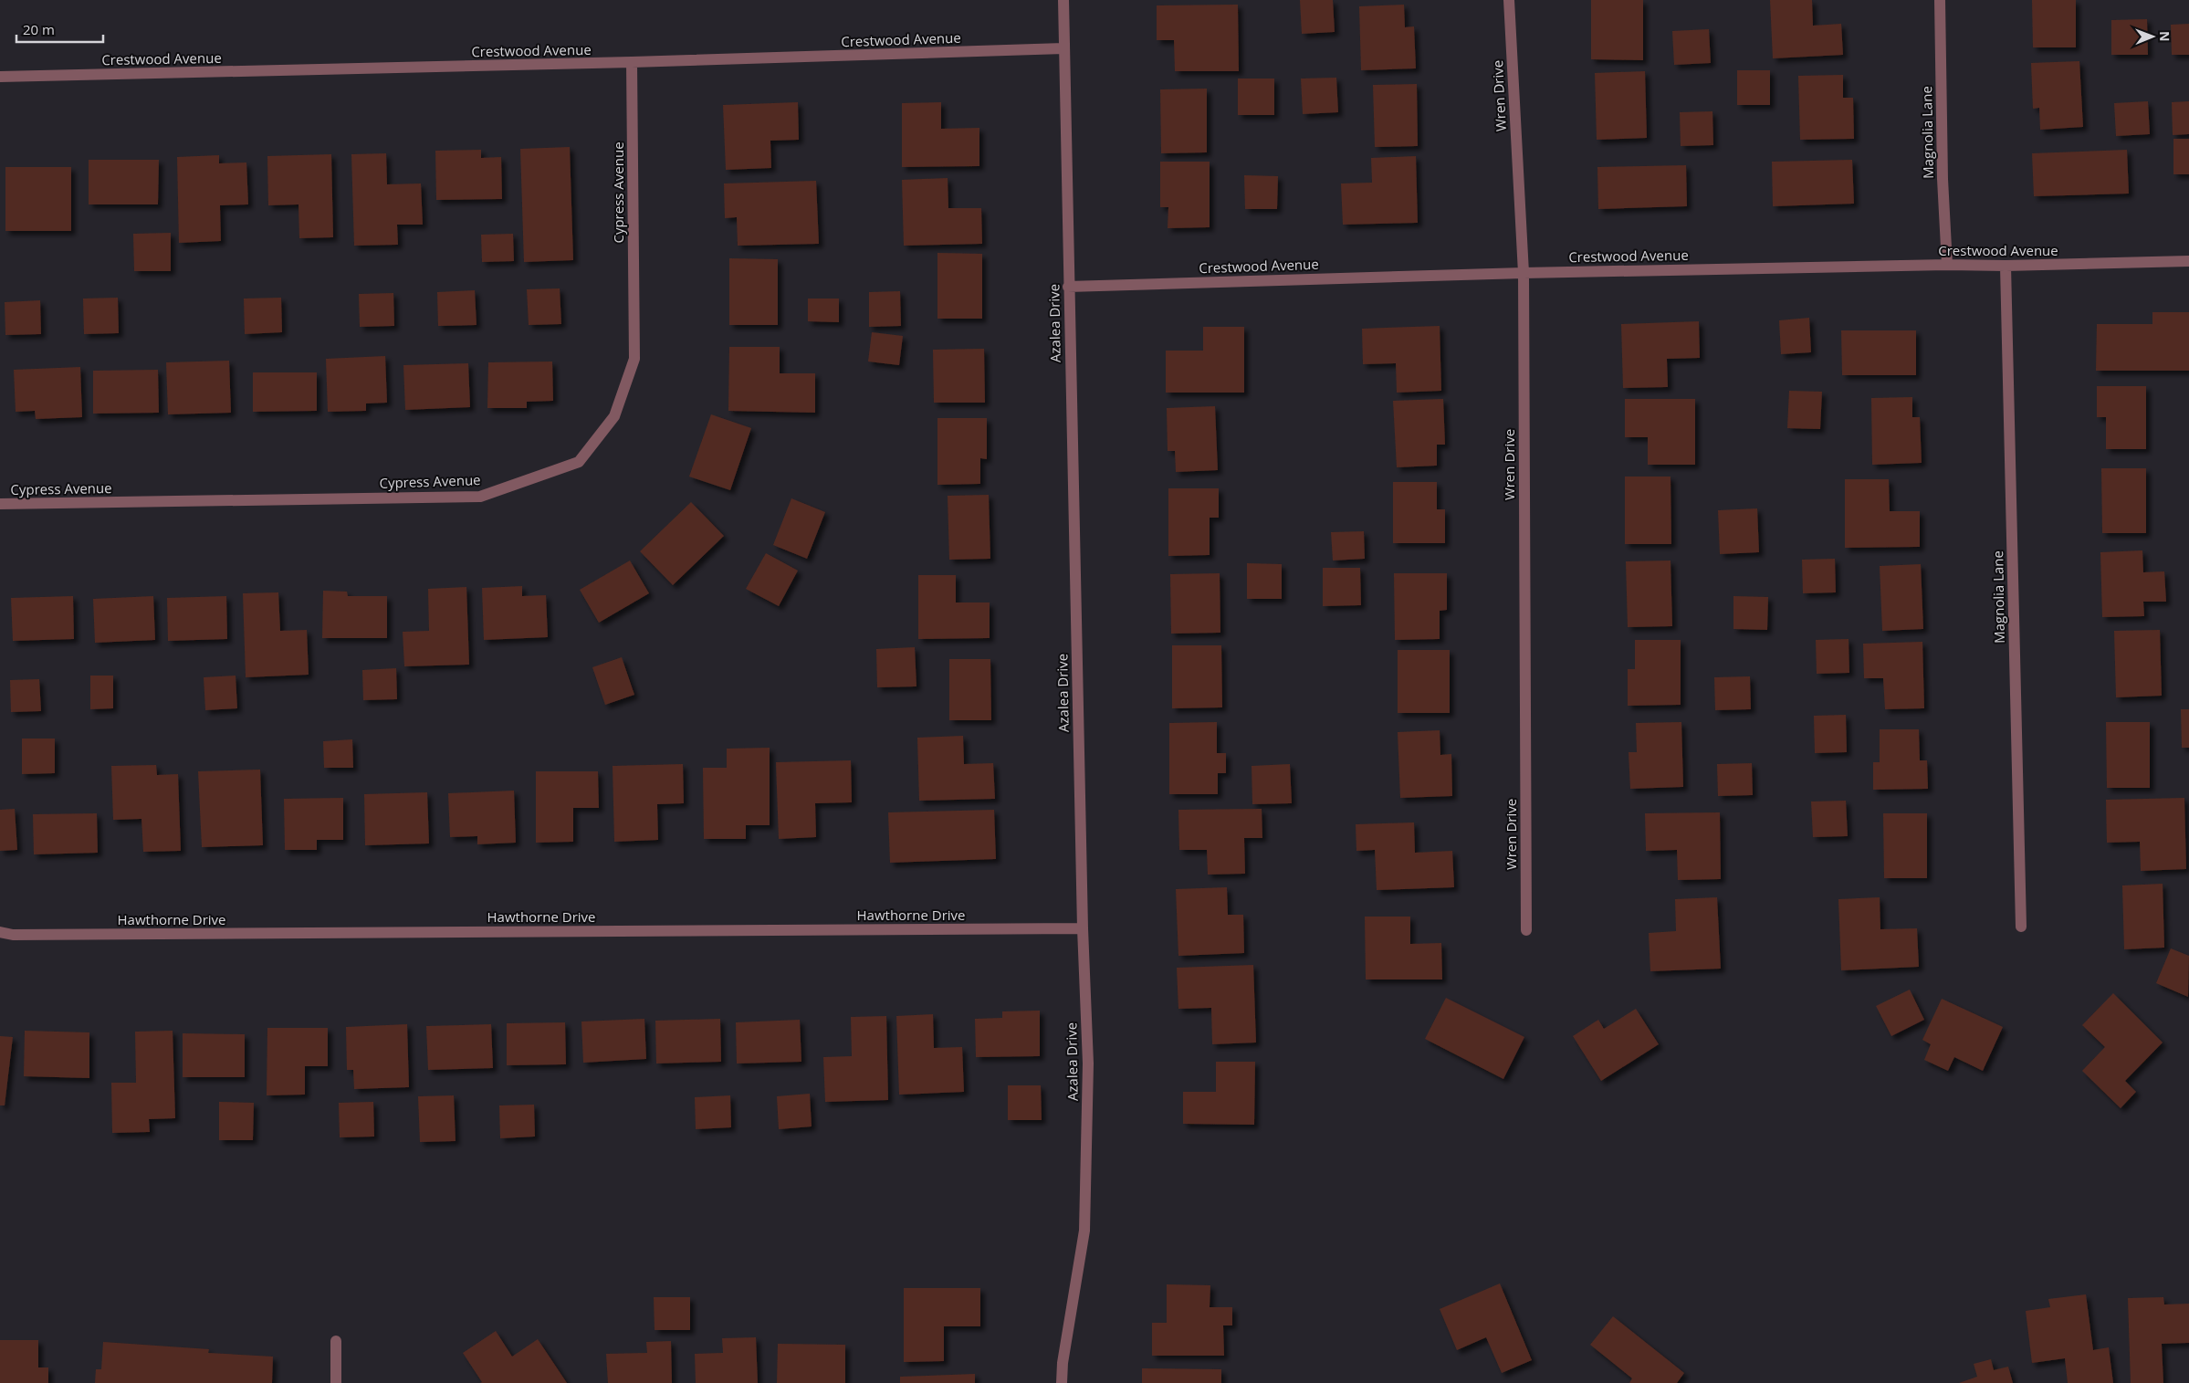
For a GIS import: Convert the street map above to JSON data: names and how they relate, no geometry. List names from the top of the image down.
{
  "streets": {
    "street": [
      "Crestwood Avenue",
      "Wren Drive",
      "Magnolia Lane",
      "Cypress Avenue",
      "Azalea Drive",
      "Hawthorne Drive"
    ]
  },
  "crossings": [
    ["Crestwood Avenue", "Wren Drive"],
    ["Crestwood Avenue", "Magnolia Lane"],
    ["Crestwood Avenue", "Cypress Avenue"],
    ["Crestwood Avenue", "Azalea Drive"],
    ["Azalea Drive", "Hawthorne Drive"]
  ],
  "scale_bar": "20 m",
  "north": "right"
}
